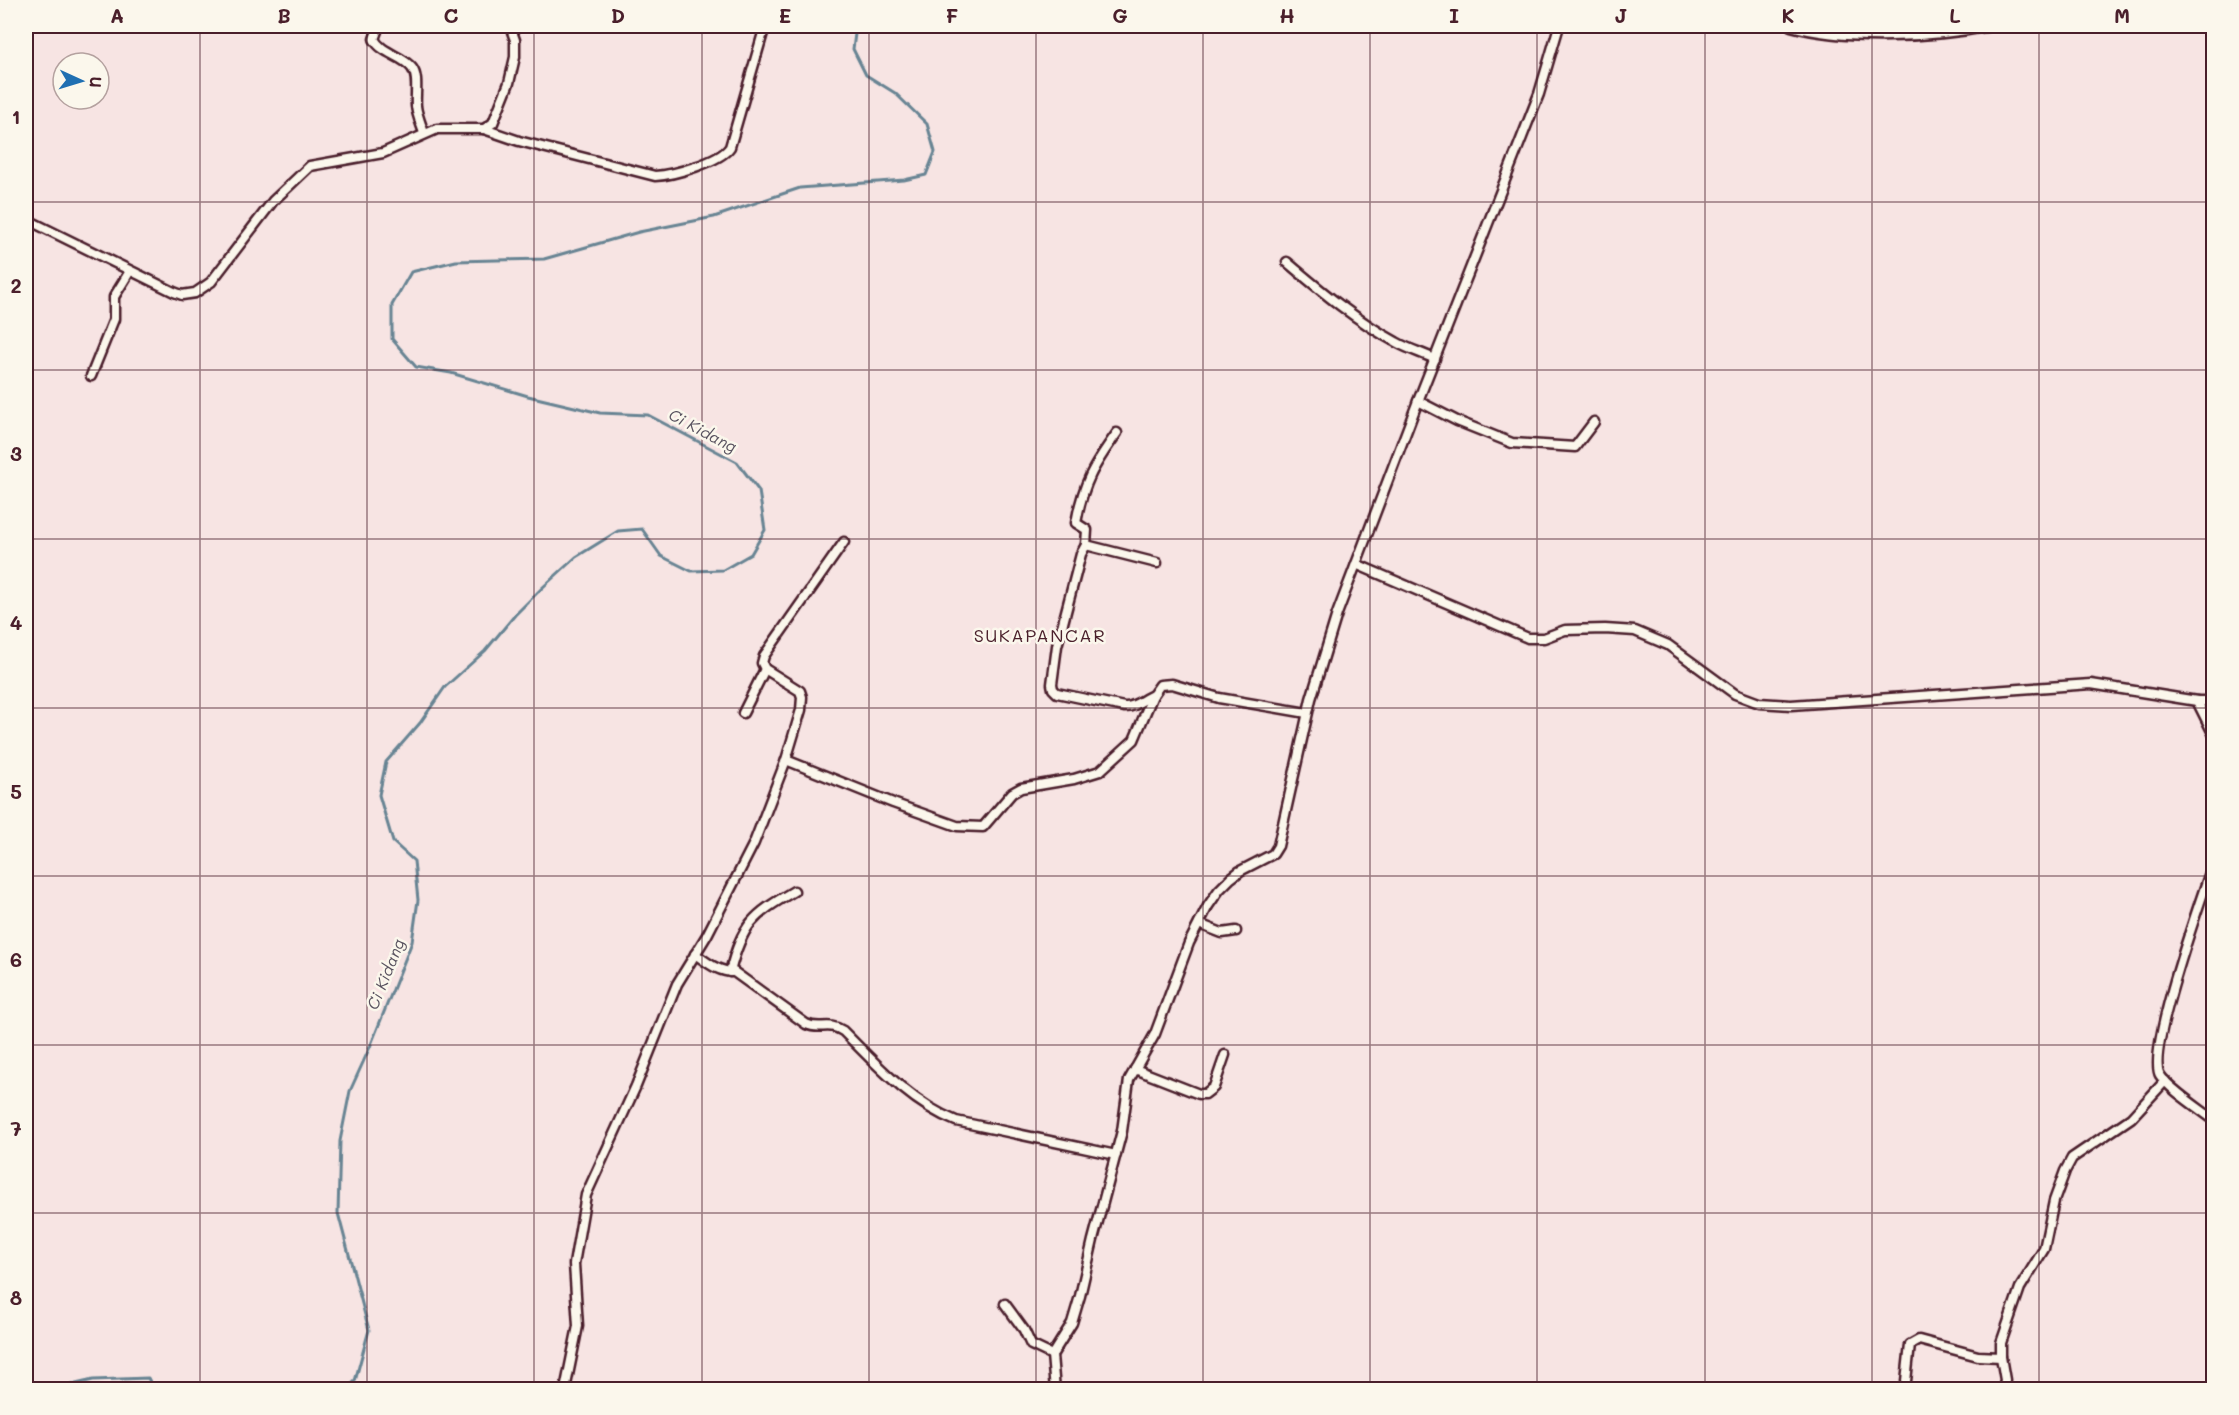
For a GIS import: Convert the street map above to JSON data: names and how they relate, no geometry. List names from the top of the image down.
{
  "districts": ["SUKAPANCAR"],
  "water": ["Ci Kidang"],
  "north": "right",
  "grid": {
    "columns": [
      "A",
      "B",
      "C",
      "D",
      "E",
      "F",
      "G",
      "H",
      "I",
      "J",
      "K",
      "L",
      "M"
    ],
    "rows": [
      "1",
      "2",
      "3",
      "4",
      "5",
      "6",
      "7",
      "8"
    ]
  }
}
